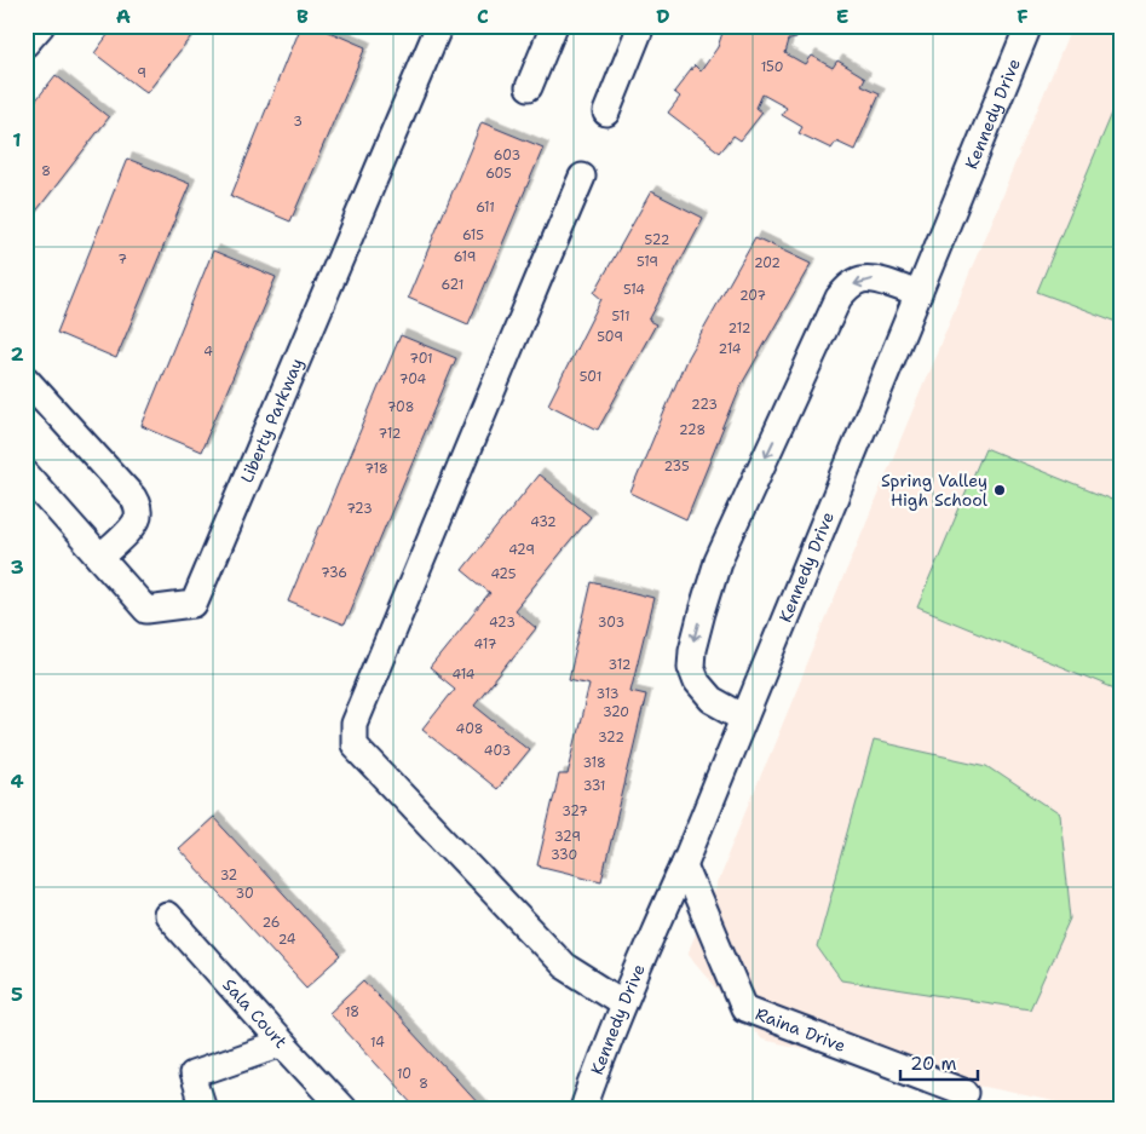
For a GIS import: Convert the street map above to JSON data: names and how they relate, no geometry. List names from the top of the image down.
{
  "streets": {
    "street": [
      "Kennedy Drive",
      "Liberty Parkway",
      "Sala Court",
      "Raina Drive"
    ]
  },
  "crossings": [
    ["Kennedy Drive", "Raina Drive"]
  ],
  "places": ["Spring Valley High School"],
  "house_numbers": [
    "150",
    "9",
    "3",
    "603",
    "8",
    "605",
    "611",
    "615",
    "522",
    "619",
    "7",
    "519",
    "202",
    "621",
    "514",
    "207",
    "511",
    "212",
    "509",
    "214",
    "4",
    "701",
    "501",
    "704",
    "223",
    "708",
    "228",
    "712",
    "235",
    "718",
    "723",
    "432",
    "429",
    "736",
    "425",
    "423",
    "303",
    "417",
    "312",
    "414",
    "313",
    "320",
    "408",
    "322",
    "403",
    "318",
    "331",
    "327",
    "329",
    "330",
    "32",
    "30",
    "26",
    "24",
    "18",
    "14",
    "10",
    "8"
  ],
  "scale_bar": "20 m",
  "grid": {
    "columns": [
      "A",
      "B",
      "C",
      "D",
      "E",
      "F"
    ],
    "rows": [
      "1",
      "2",
      "3",
      "4",
      "5"
    ]
  }
}
